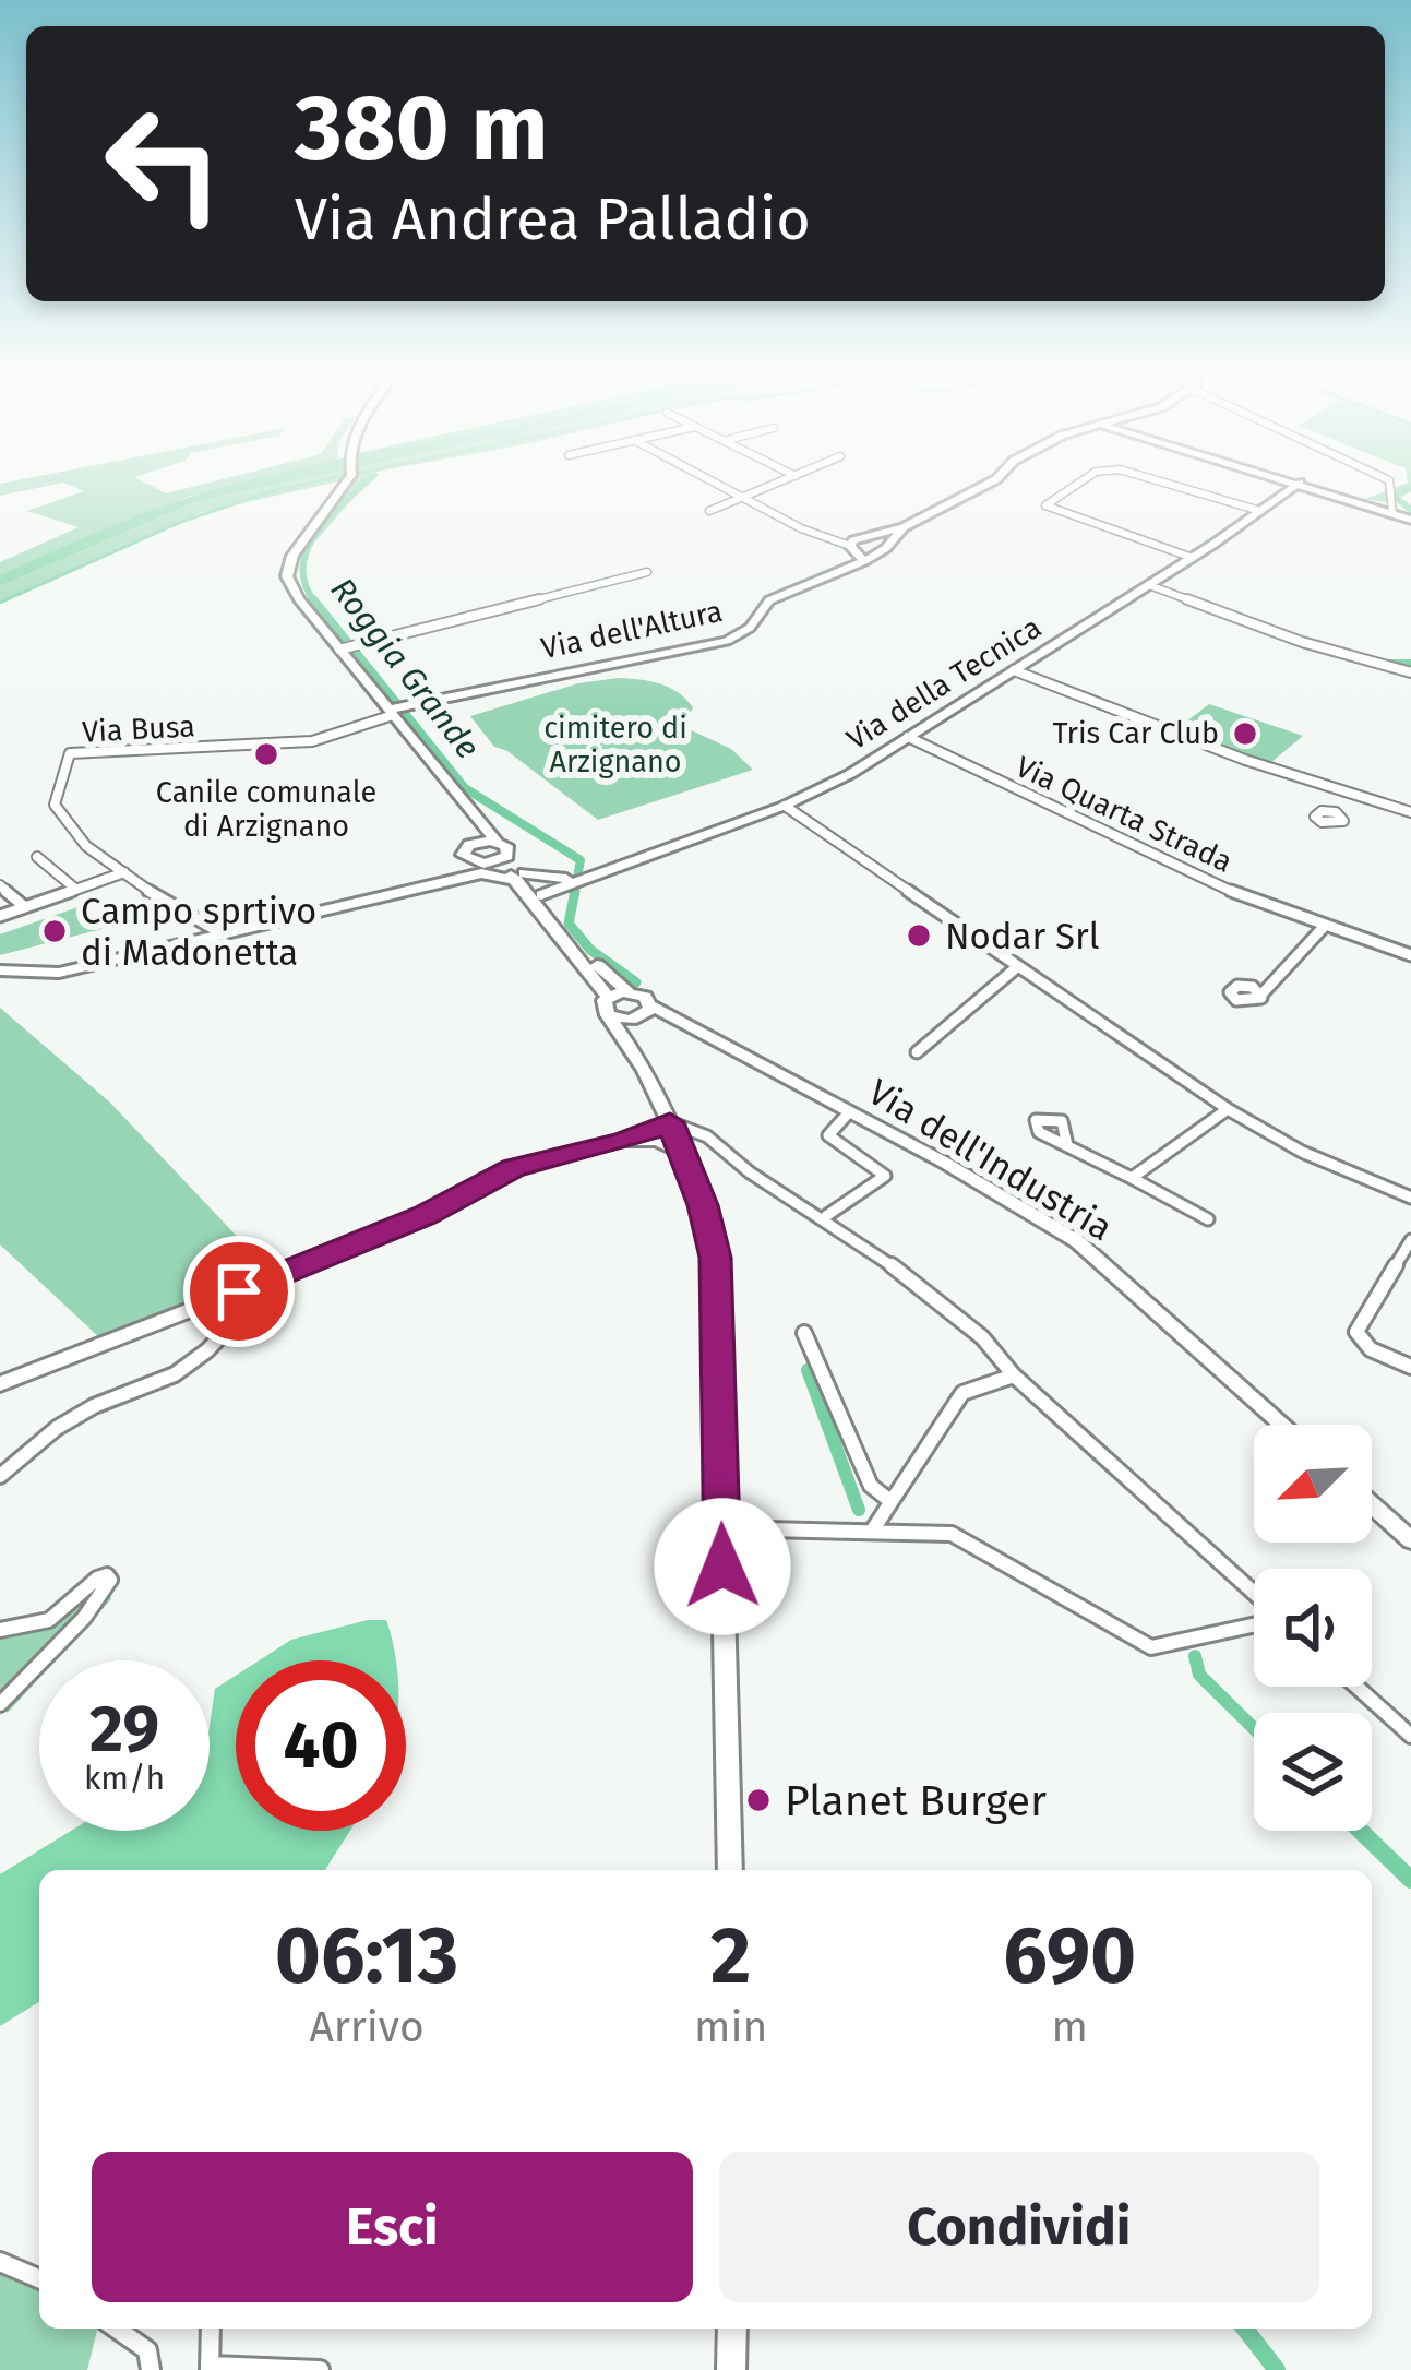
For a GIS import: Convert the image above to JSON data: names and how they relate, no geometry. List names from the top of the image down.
{
  "streets": {
    "street": [
      "Via dell'Altura",
      "Via della Tecnica",
      "Via Busa",
      "Via Quarta Strada",
      "Via dell'Industria"
    ]
  },
  "crossings": [
    ["Via dell'Altura", "Via Busa"],
    ["Via della Tecnica", "Via Quarta Strada"]
  ],
  "water": ["Roggia Grande"],
  "parks": ["cimitero di Arzignano"],
  "places": [
    "Tris Car Club",
    "Canile comunale di Arzignano",
    "Campo sprtivo di Madonetta",
    "Nodar Srl",
    "Planet Burger"
  ],
  "north": "bottom left",
  "page": {
    "turn": ["380 m", "Via Andrea Palladio"],
    "speed": "29 km/h",
    "limit": "40",
    "eta": [
      "06:13",
      "Arrivo",
      "2",
      "min",
      "690",
      "m"
    ],
    "buttons": ["Esci", "Condividi"]
  }
}
